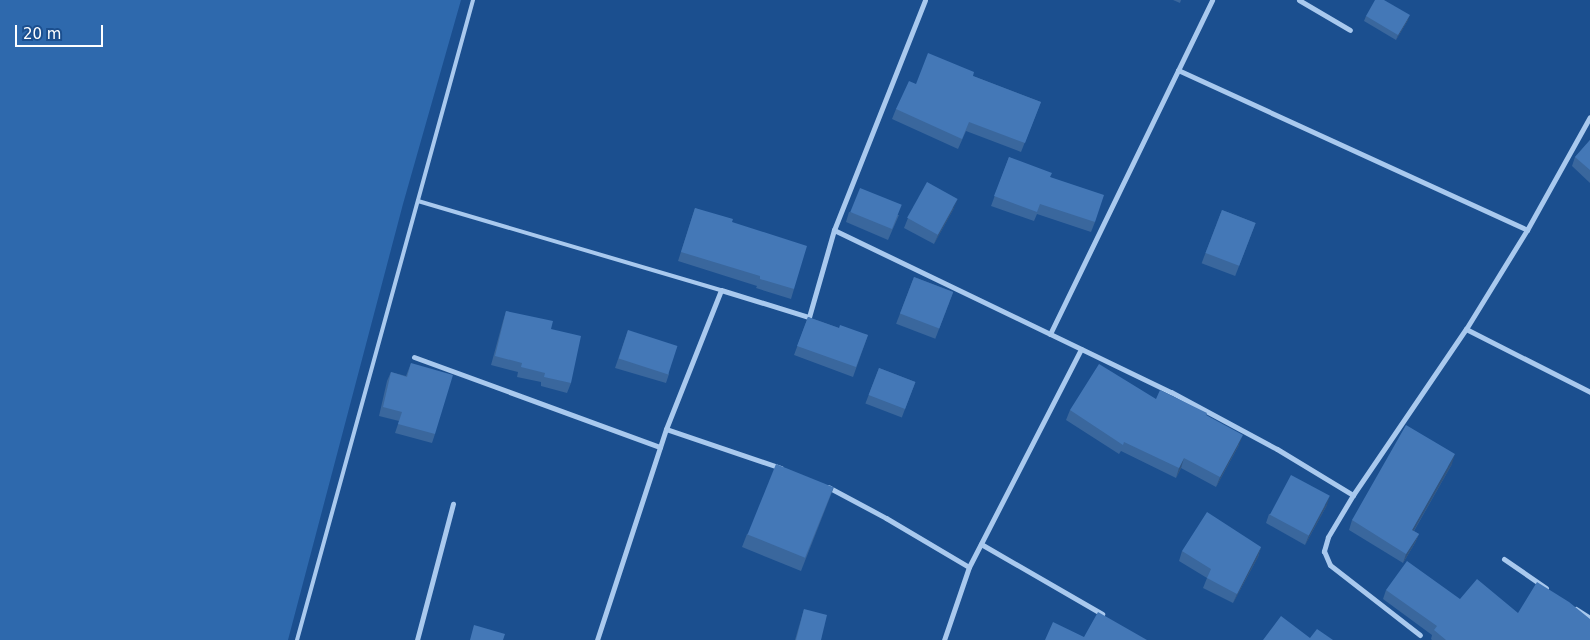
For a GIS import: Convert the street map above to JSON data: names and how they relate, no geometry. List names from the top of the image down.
{
  "scale_bar": "20 m"
}
